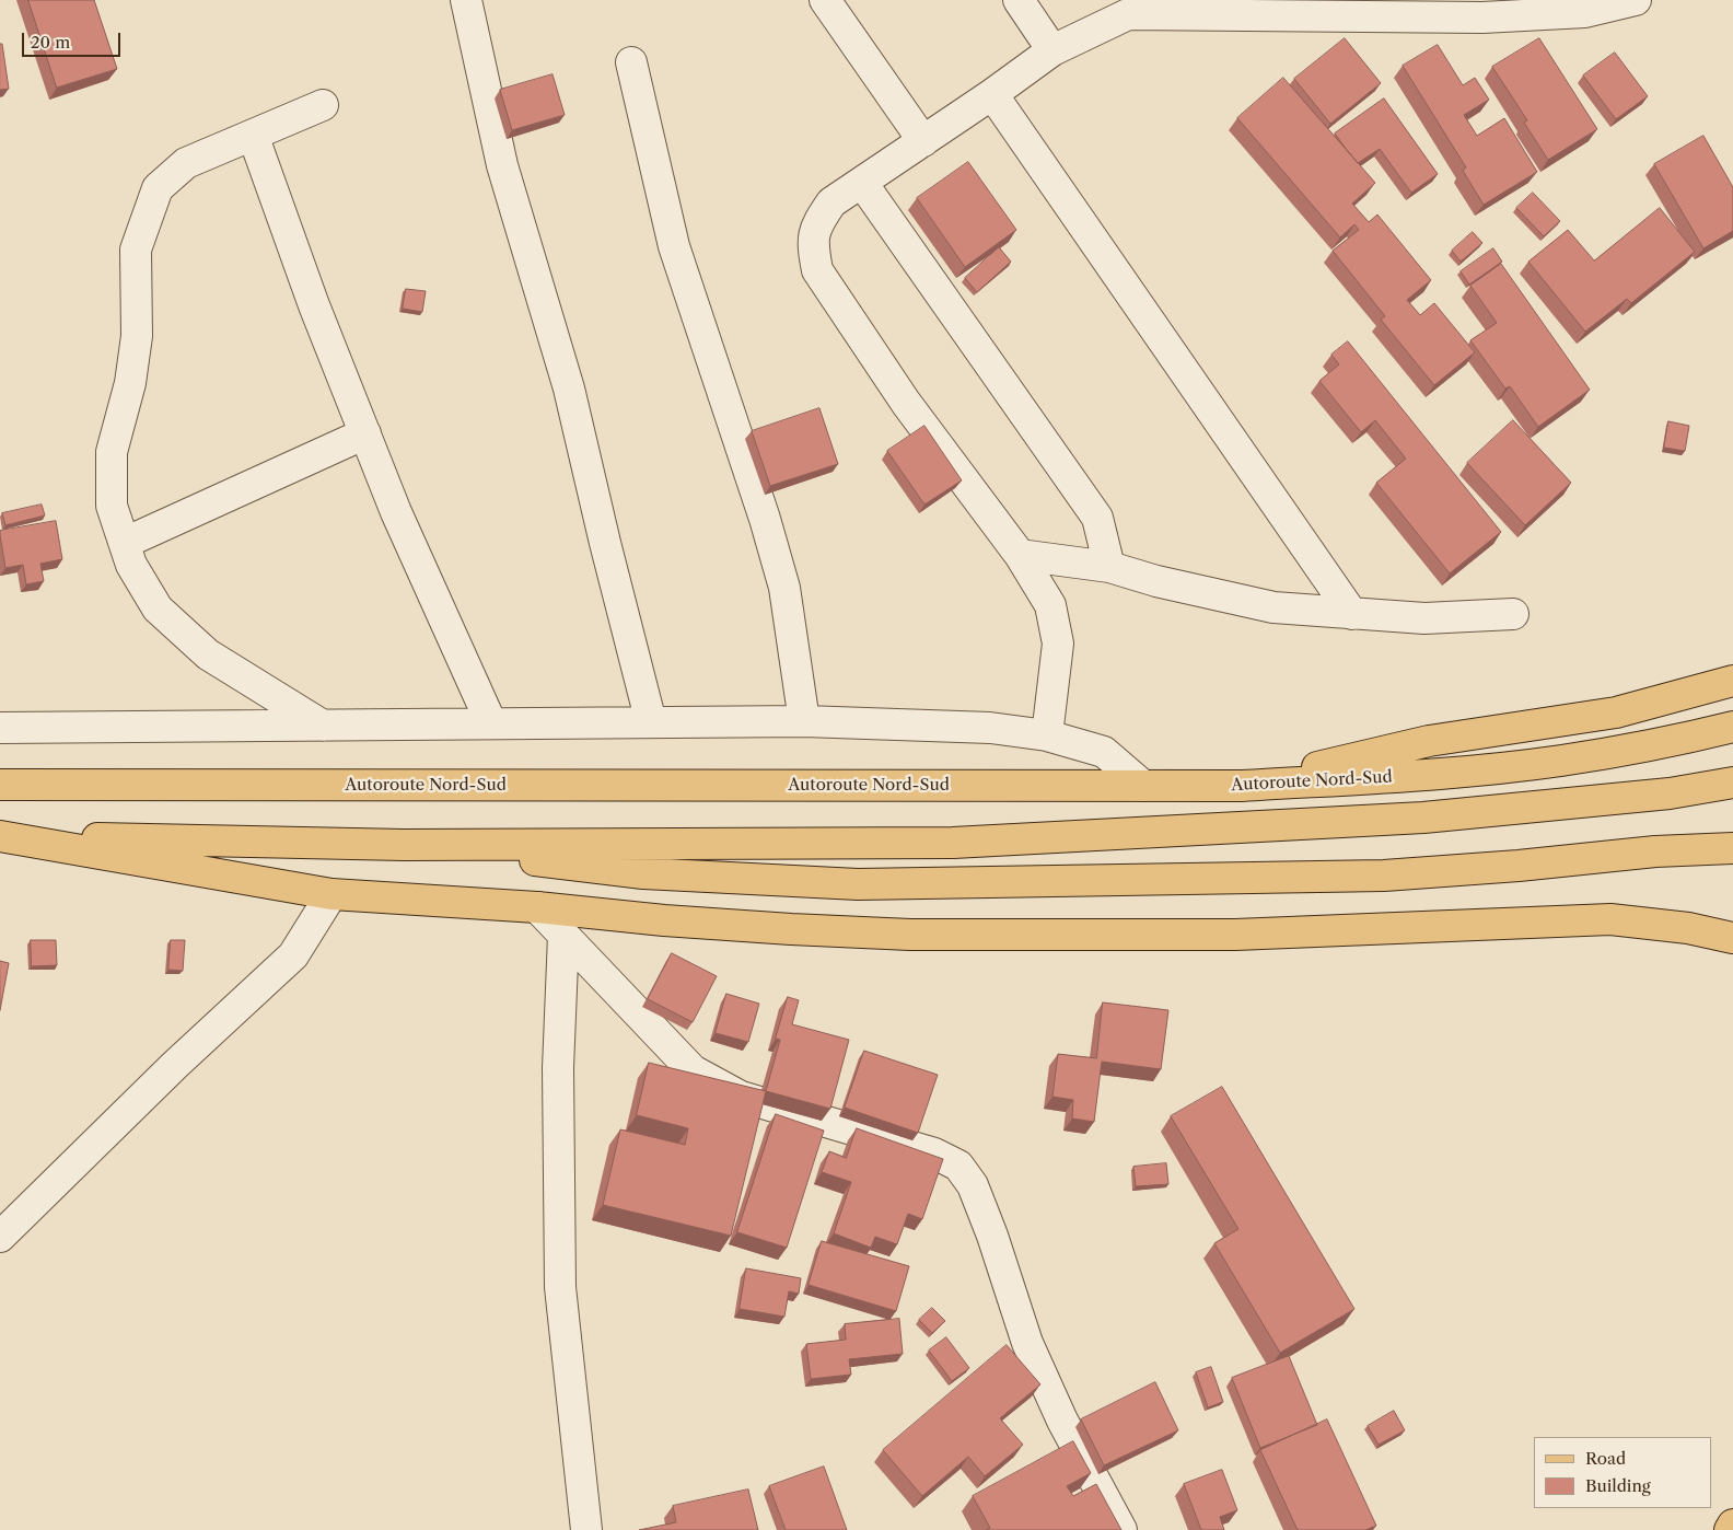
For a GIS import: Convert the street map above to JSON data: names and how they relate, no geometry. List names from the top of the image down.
{
  "streets": {
    "main road": ["Autoroute Nord-Sud"]
  },
  "legend": ["Road", "Building"],
  "scale_bar": "20 m"
}
